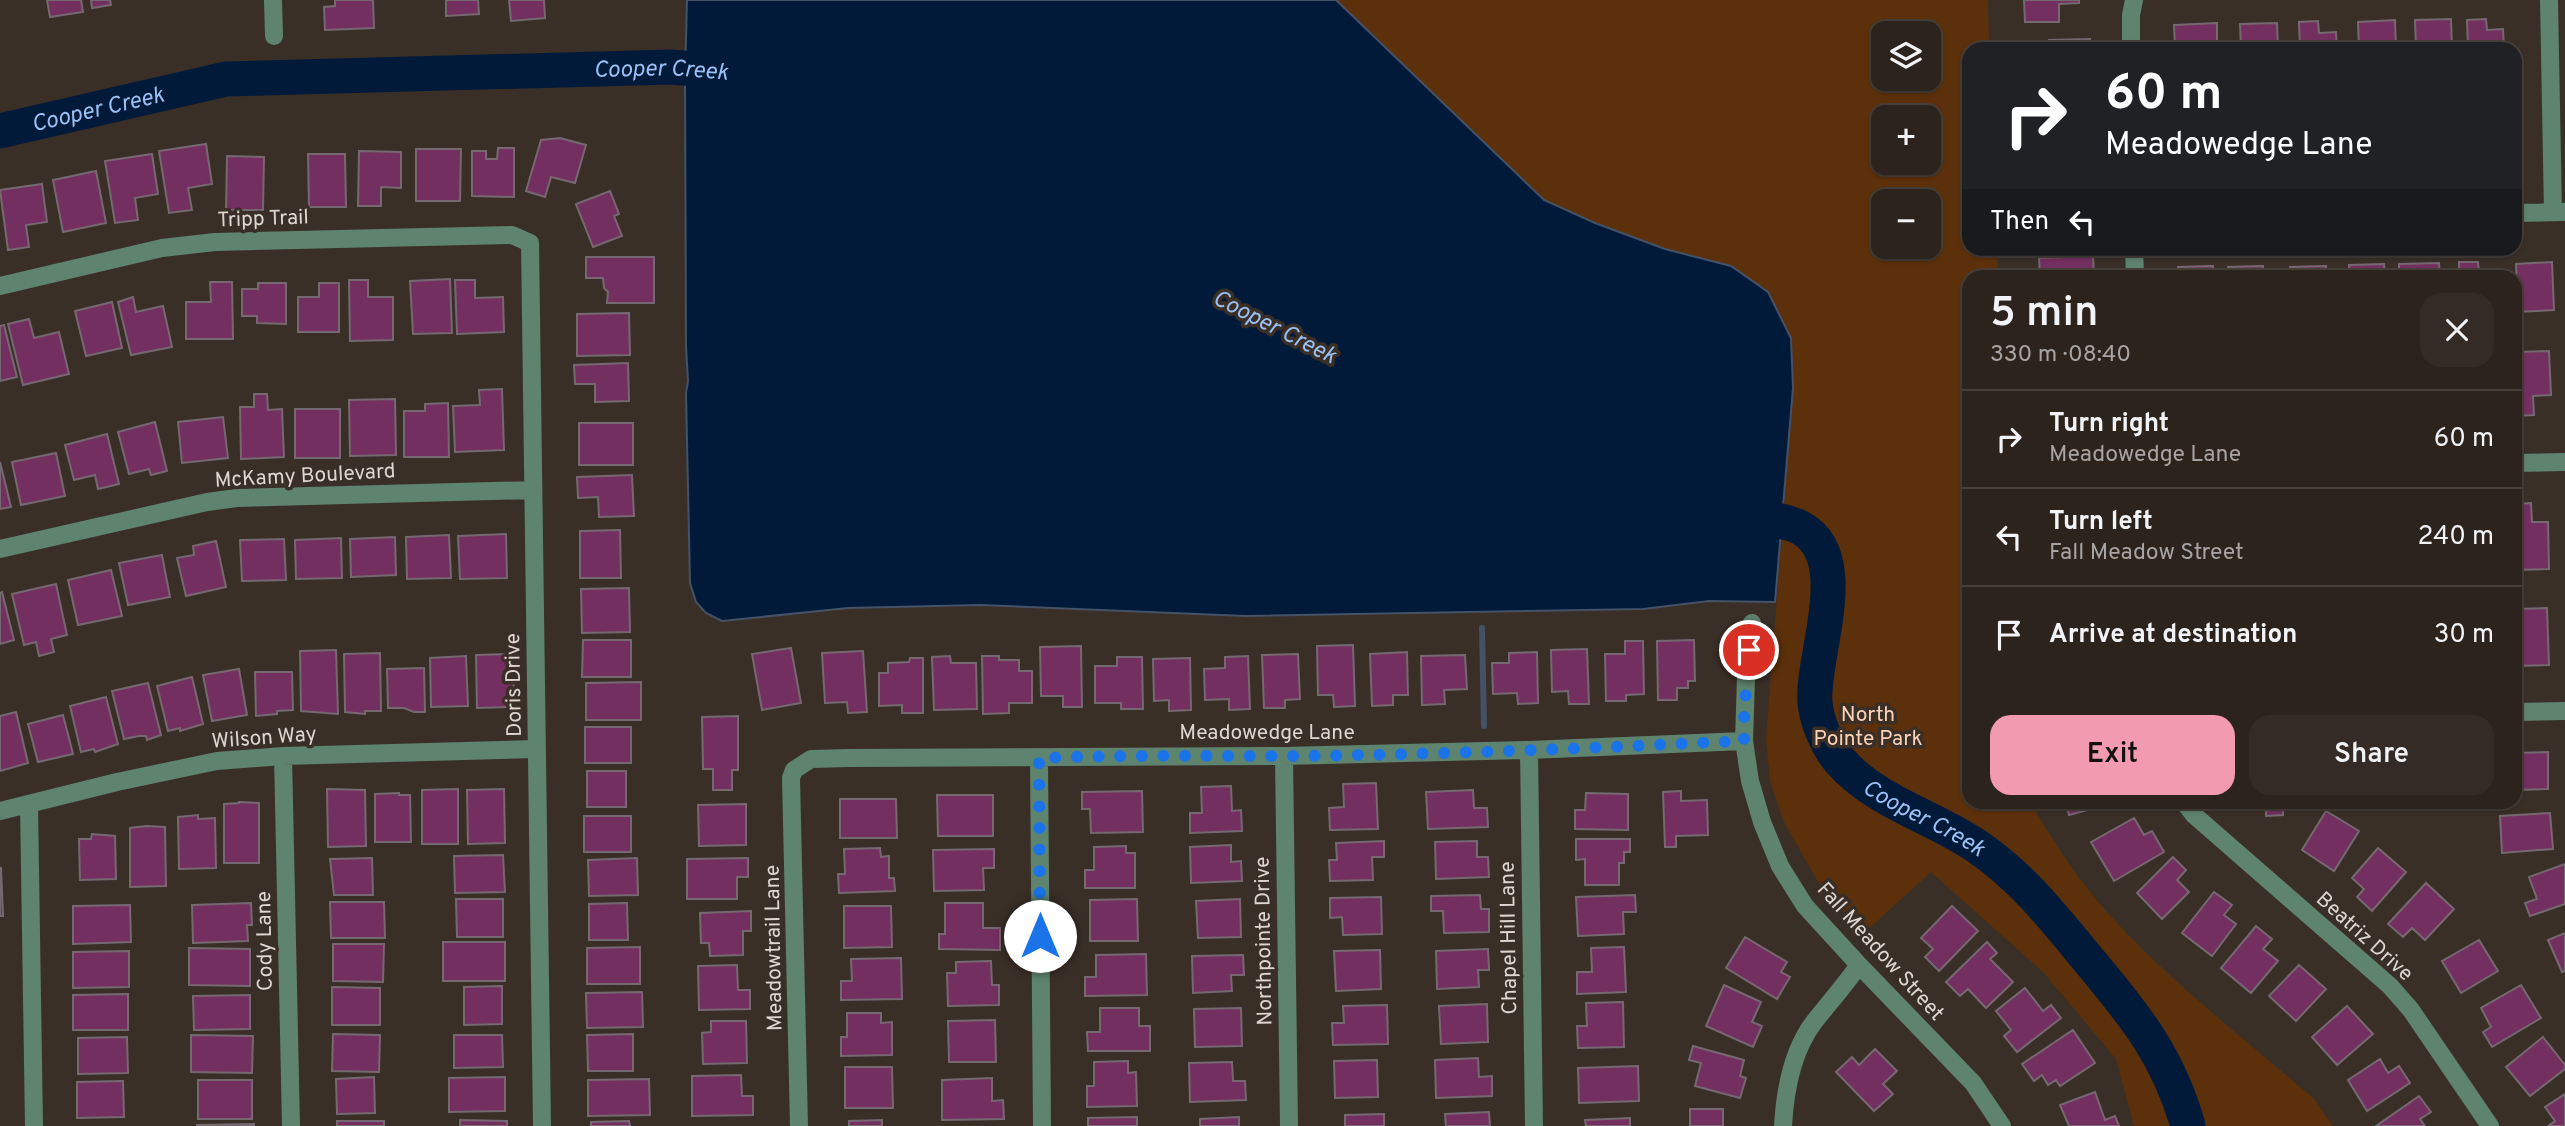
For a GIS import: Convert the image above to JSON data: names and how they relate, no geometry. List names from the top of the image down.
{
  "streets": {
    "street": [
      "Tripp Trail",
      "McKamy Boulevard",
      "Doris Drive",
      "Meadowedge Lane",
      "Wilson Way",
      "Beatriz Drive",
      "Chapel Hill Lane",
      "Cody Lane",
      "Northpointe Drive",
      "Meadowtrail Lane",
      "Fall Meadow Street"
    ]
  },
  "crossings": [
    ["Tripp Trail", "Doris Drive"],
    ["McKamy Boulevard", "Doris Drive"],
    ["Doris Drive", "Wilson Way"],
    ["Meadowedge Lane", "Chapel Hill Lane"],
    ["Meadowedge Lane", "Northpointe Drive"],
    ["Meadowedge Lane", "Meadowtrail Lane"],
    ["Meadowedge Lane", "Fall Meadow Street"],
    ["Wilson Way", "Cody Lane"]
  ],
  "water": ["Cooper Creek"],
  "parks": ["North Pointe Park"],
  "page": {
    "map_buttons": ["+", "−"],
    "turn": ["60 m", "Meadowedge Lane"],
    "then": "Then",
    "heading": ["5 min", "330 m · 08:40"],
    "list": [
      {
        "name": "Turn right",
        "note": "Meadowedge Lane",
        "value": "60 m"
      },
      {
        "name": "Turn left",
        "note": "Fall Meadow Street",
        "value": "240 m"
      },
      {
        "name": "Arrive at destination",
        "value": "30 m"
      }
    ],
    "buttons": ["Exit", "Share"]
  }
}
